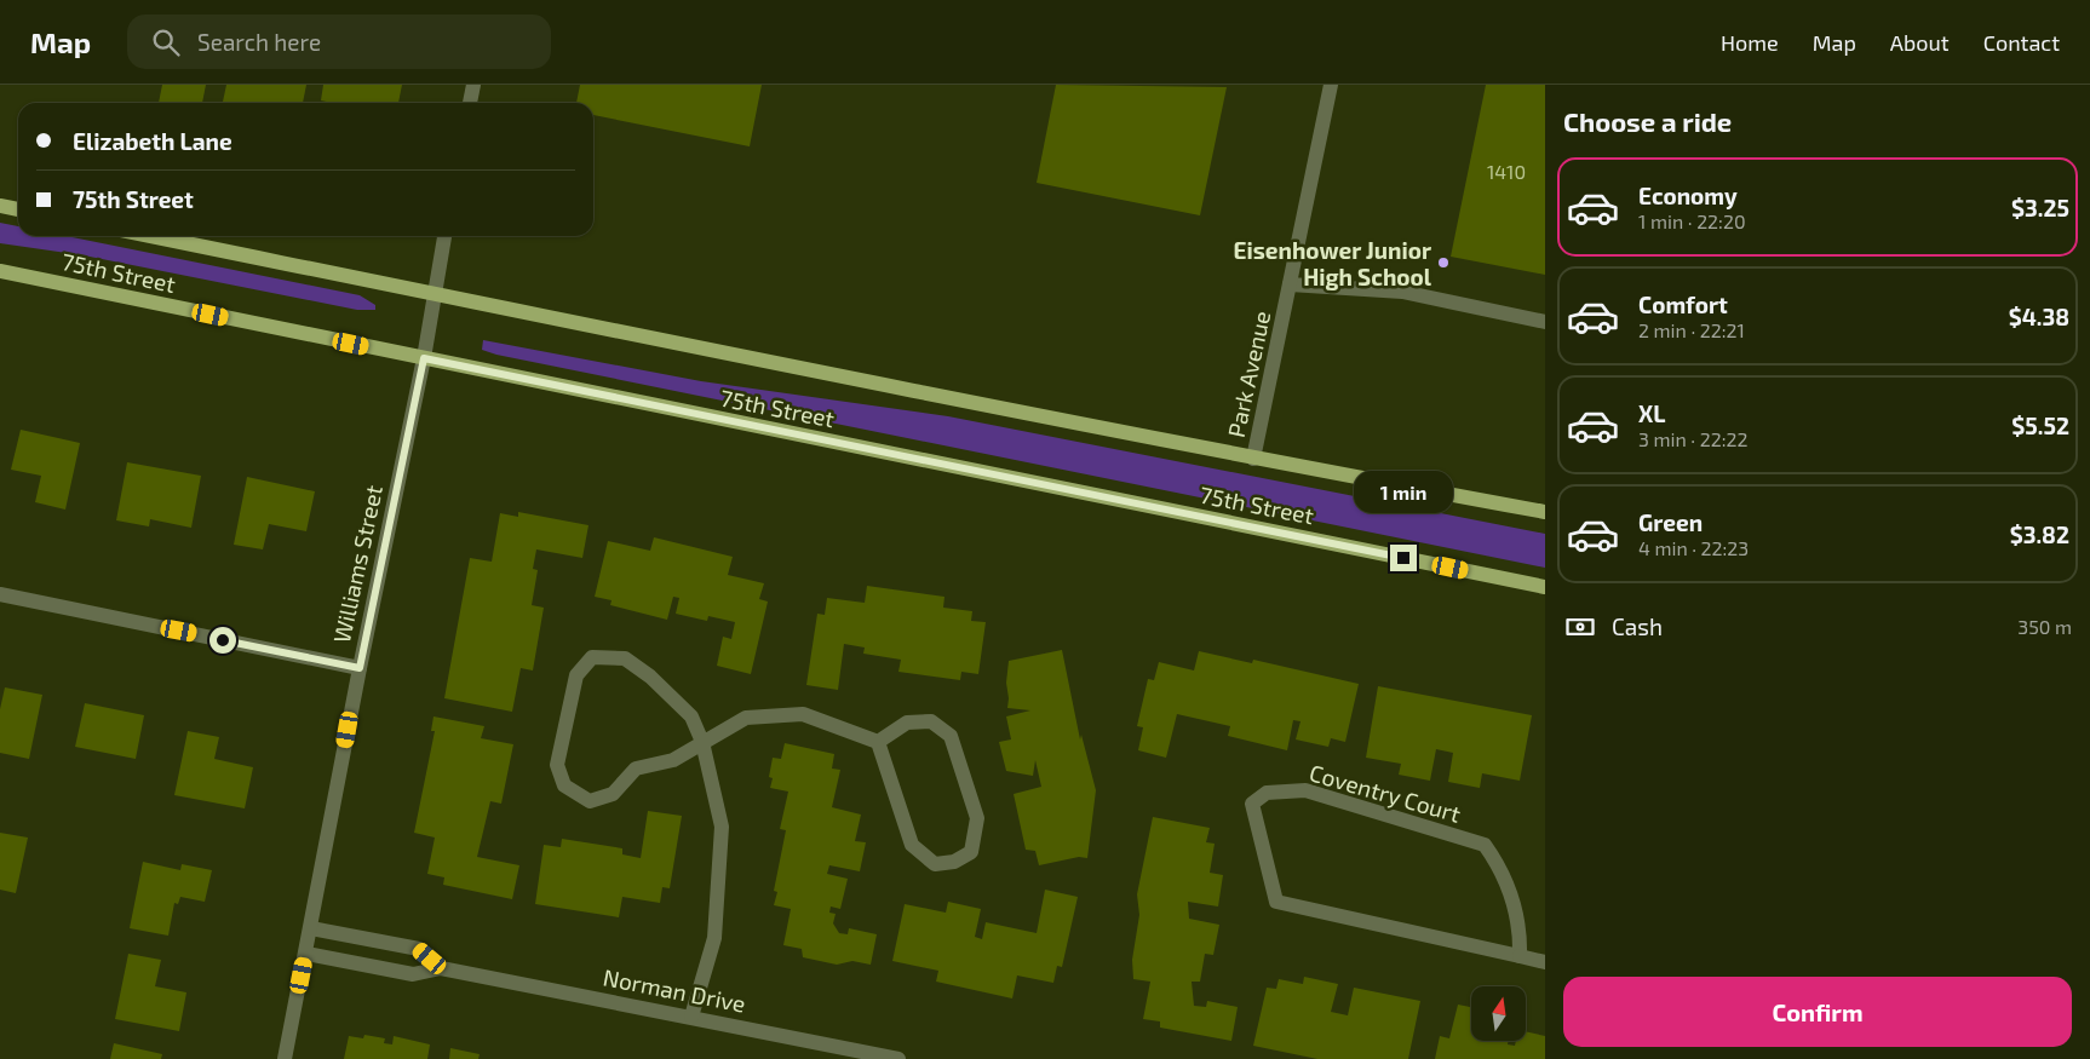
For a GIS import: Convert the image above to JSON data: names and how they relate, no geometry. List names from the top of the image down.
{
  "streets": {
    "main road": ["75th Street"],
    "street": [
      "Park Avenue",
      "Williams Street",
      "Coventry Court",
      "Norman Drive"
    ]
  },
  "crossings": [
    ["75th Street", "Park Avenue"],
    ["75th Street", "Williams Street"],
    ["Williams Street", "Norman Drive"]
  ],
  "places": ["Eisenhower Junior High School"],
  "house_numbers": ["1410"],
  "north": "top",
  "page": {
    "header": "Map",
    "search": "Search here",
    "nav": [
      "Home",
      "Map",
      "About",
      "Contact"
    ],
    "heading": "Choose a ride",
    "banner": ["Elizabeth Lane", "75th Street"],
    "list": [
      {
        "name": "Economy",
        "note": "1 min · 22:20",
        "value": "$3.25"
      },
      {
        "name": "Comfort",
        "note": "2 min · 22:21",
        "value": "$4.38"
      },
      {
        "name": "XL",
        "note": "3 min · 22:22",
        "value": "$5.52"
      },
      {
        "name": "Green",
        "note": "4 min · 22:23",
        "value": "$3.82"
      }
    ],
    "bubble": "1 min",
    "pay": ["Cash", "350 m"],
    "buttons": "Confirm"
  }
}
